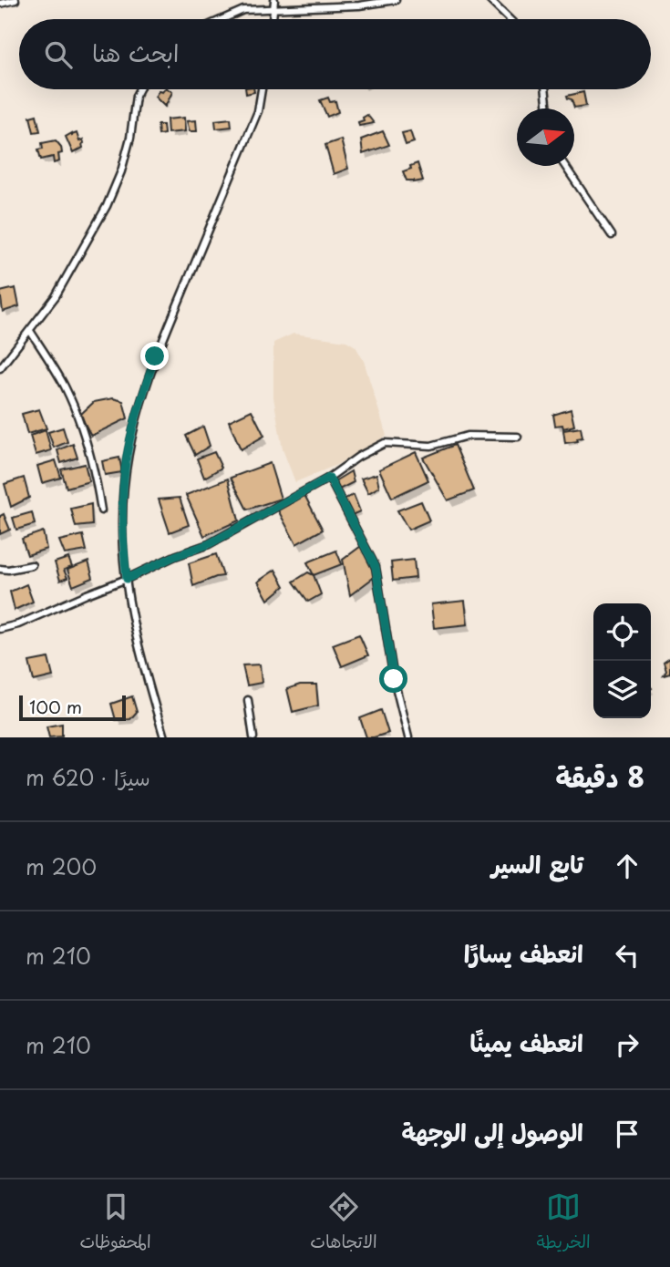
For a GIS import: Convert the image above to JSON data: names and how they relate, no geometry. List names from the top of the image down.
{
  "scale_bar": "100 m",
  "north": "right",
  "page": {
    "search": "ابحث هنا",
    "scale": "100 m",
    "heading": ["8 دقيقة", "سيرًا · 620 m"],
    "list": [
      ["تابع السير", "200 m"],
      ["انعطف يسارًا", "210 m"],
      ["انعطف يمينًا", "210 m"],
      "الوصول إلى الوجهة"
    ],
    "nav": ["الخريطة", "الاتجاهات", "المحفوظات"]
  }
}
